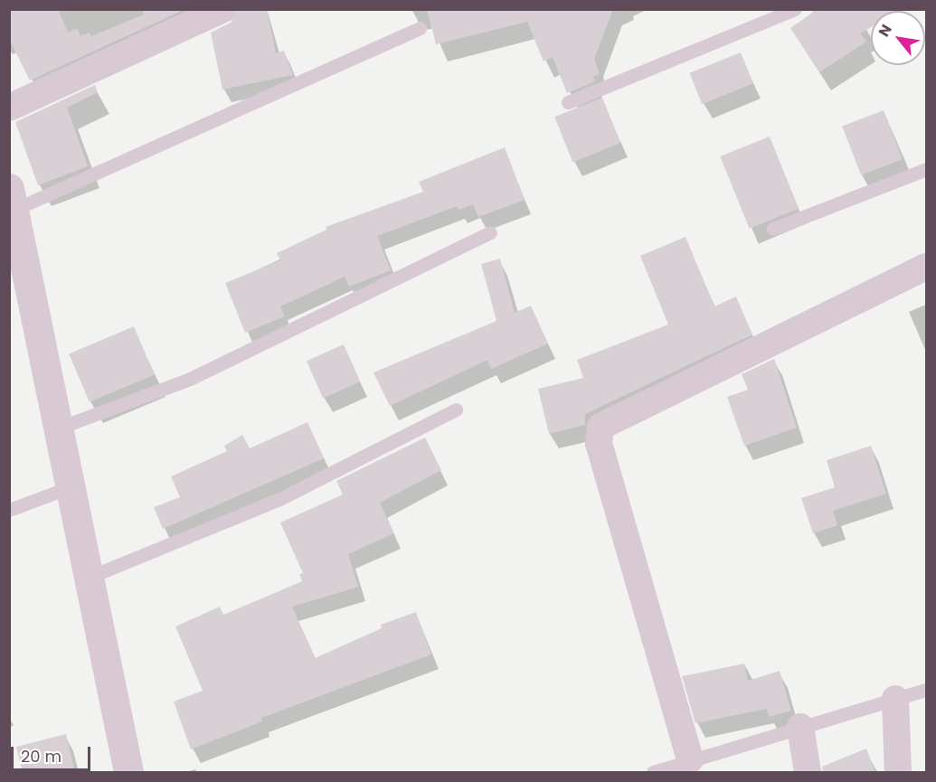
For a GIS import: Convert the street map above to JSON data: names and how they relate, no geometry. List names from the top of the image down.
{
  "scale_bar": "20 m",
  "north": "top left"
}
